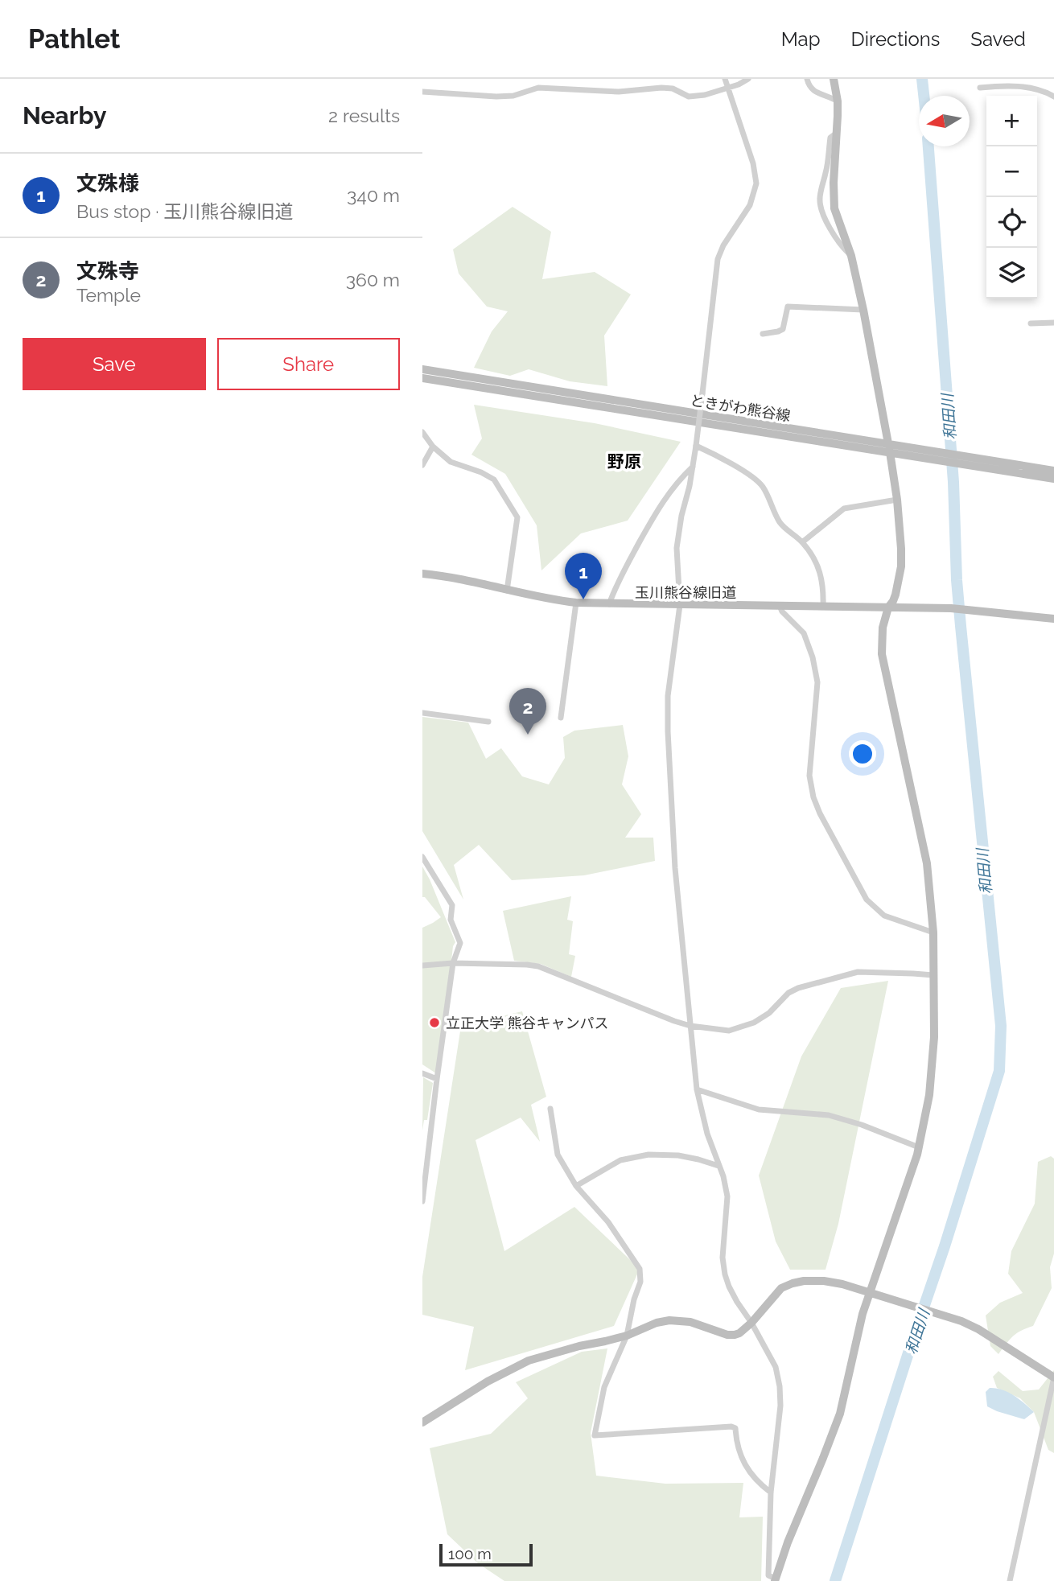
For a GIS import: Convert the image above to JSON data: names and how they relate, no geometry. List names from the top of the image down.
{
  "streets": {
    "street": ["ときがわ熊谷線", "玉川熊谷線旧道"]
  },
  "districts": ["野原"],
  "water": ["和田川"],
  "places": ["立正大学 熊谷キャンパス"],
  "scale_bar": "100 m",
  "north": "left",
  "page": {
    "header": "Pathlet",
    "nav": ["Map", "Directions", "Saved"],
    "heading": ["Nearby", "2 results"],
    "map_buttons": ["+", "−"],
    "list": [
      {
        "mark": "1",
        "name": "文殊様",
        "note": "Bus stop · 玉川熊谷線旧道",
        "value": "340 m"
      },
      {
        "mark": "2",
        "name": "文殊寺",
        "note": "Temple",
        "value": "360 m"
      }
    ],
    "buttons": ["Save", "Share"],
    "pins": ["1", "2"],
    "scale": "100 m"
  }
}
